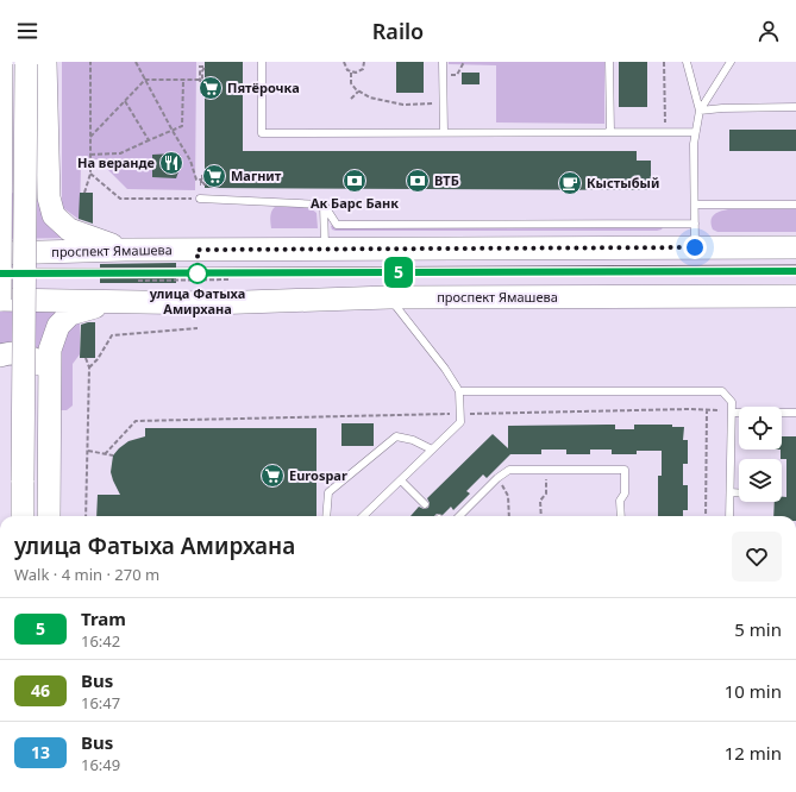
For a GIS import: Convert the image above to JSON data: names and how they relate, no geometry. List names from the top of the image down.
{
  "streets": {
    "main road": ["проспект Ямашева"]
  },
  "places": {
    "supermarket": ["Пятёрочка", "Магнит", "Eurospar"],
    "restaurant": ["На веранде"],
    "bank": ["Ак Барс Банк", "ВТБ"],
    "cafe": ["Кыстыбый"],
    "other": ["улица Фатыха Амирхана"]
  },
  "lines": ["tram line 5"],
  "page": {
    "header": "Railo",
    "on_map": "5",
    "heading": ["улица Фатыха Амирхана", "Walk · 4 min · 270 m"],
    "list": [
      {
        "mark": "5",
        "name": "Tram",
        "note": "16:42",
        "value": "5 min"
      },
      {
        "mark": "46",
        "name": "Bus",
        "note": "16:47",
        "value": "10 min"
      },
      {
        "mark": "13",
        "name": "Bus",
        "note": "16:49",
        "value": "12 min"
      }
    ]
  }
}
